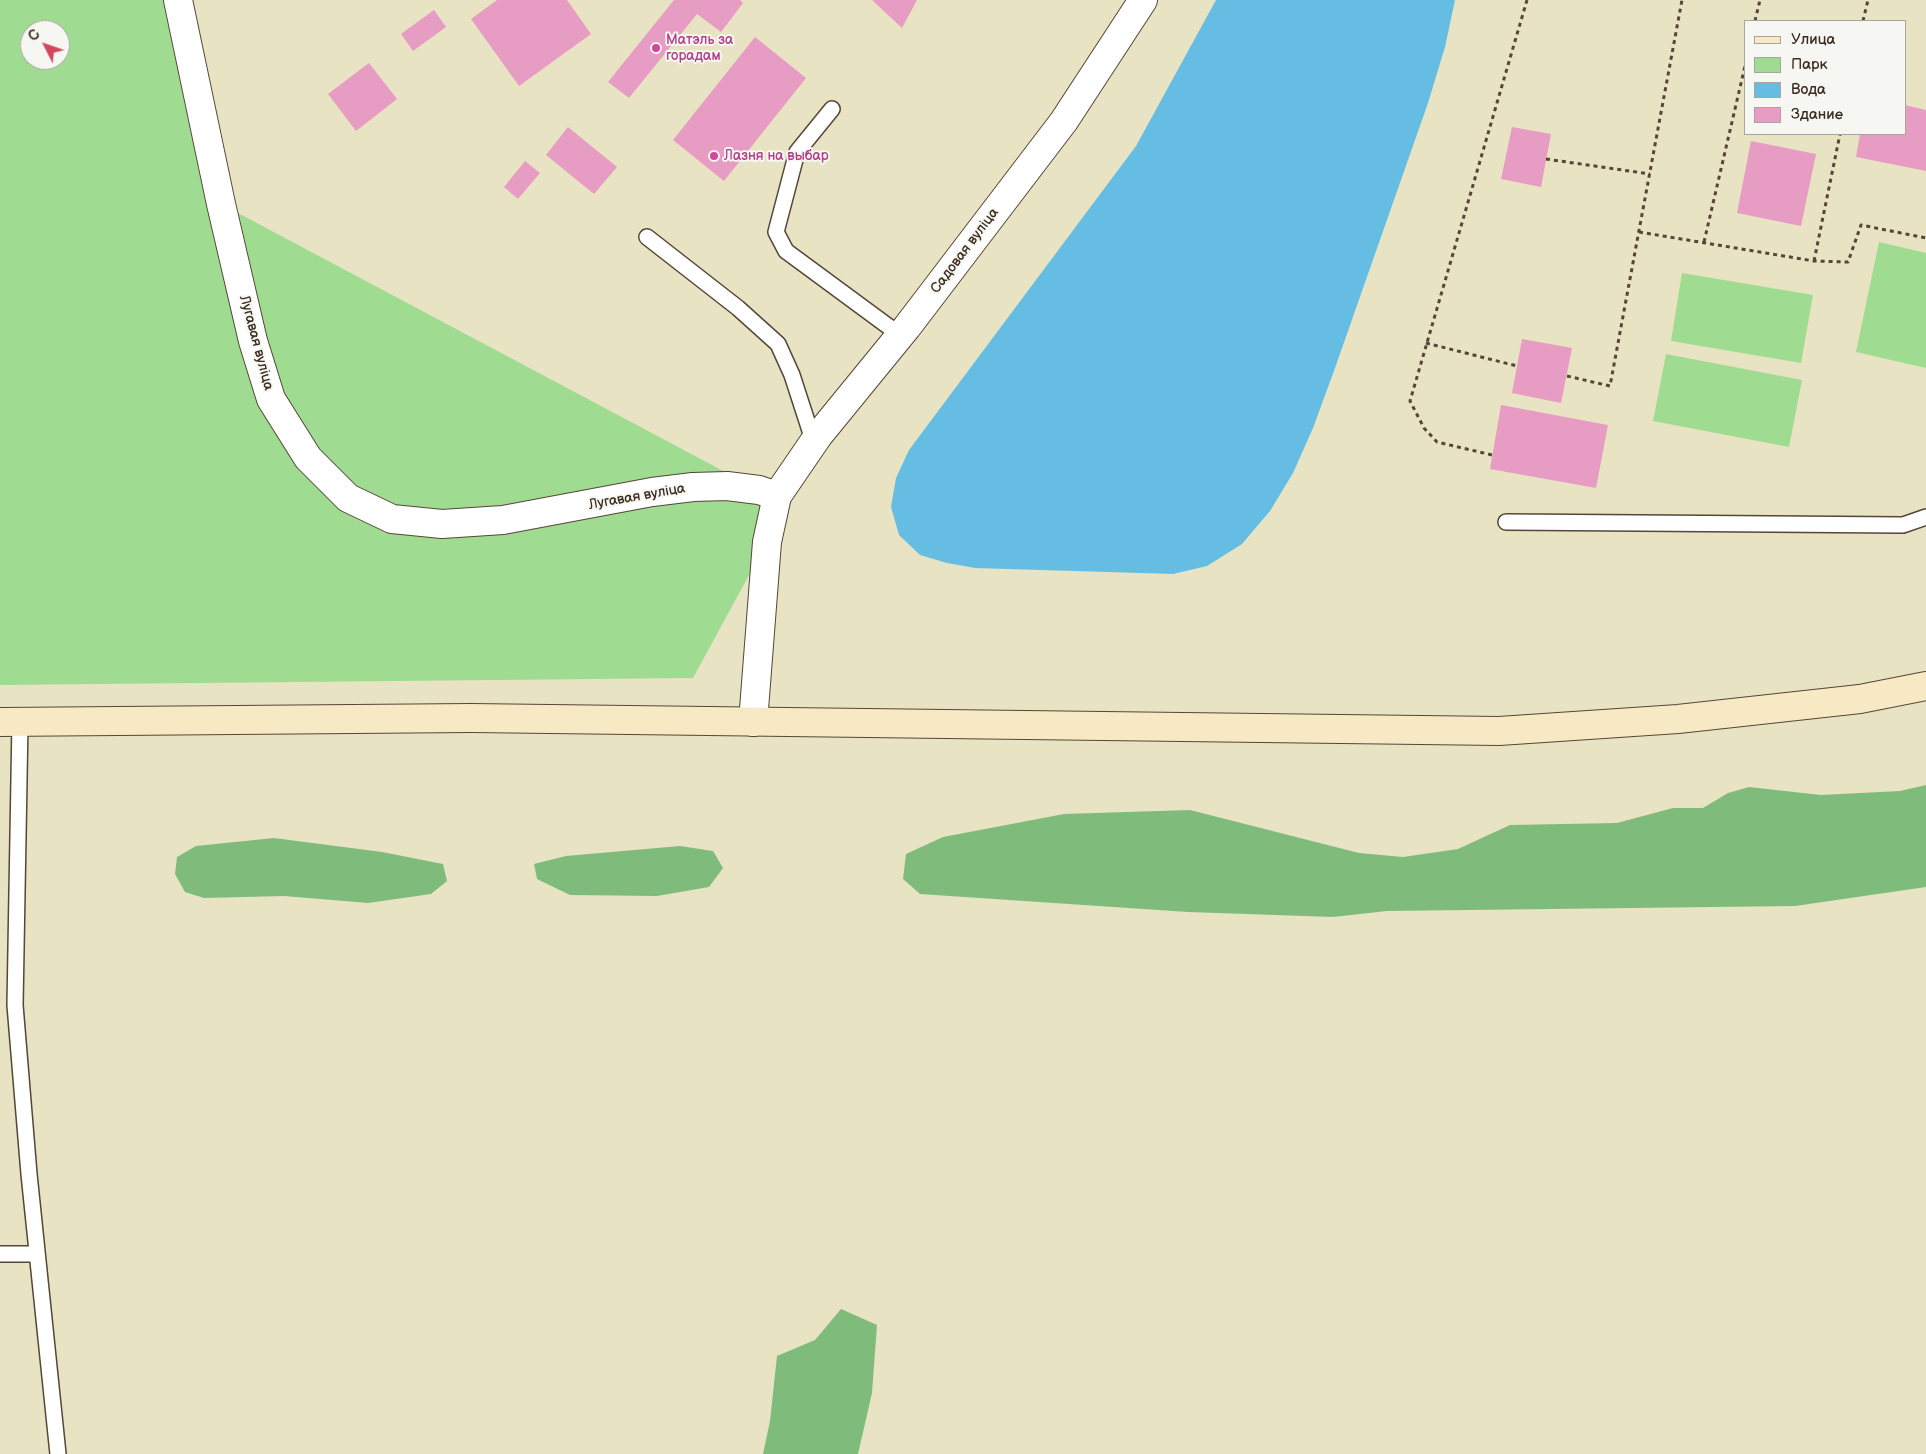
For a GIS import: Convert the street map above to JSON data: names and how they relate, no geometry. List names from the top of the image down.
{
  "streets": {
    "street": ["Садовая вуліца", "Лугавая вуліца"]
  },
  "crossings": [
    ["Садовая вуліца", "Лугавая вуліца"]
  ],
  "places": ["Матэль за горадам", "Лазня на выбар"],
  "legend": [
    "Улица",
    "Парк",
    "Вода",
    "Здание"
  ],
  "north": "top left"
}
